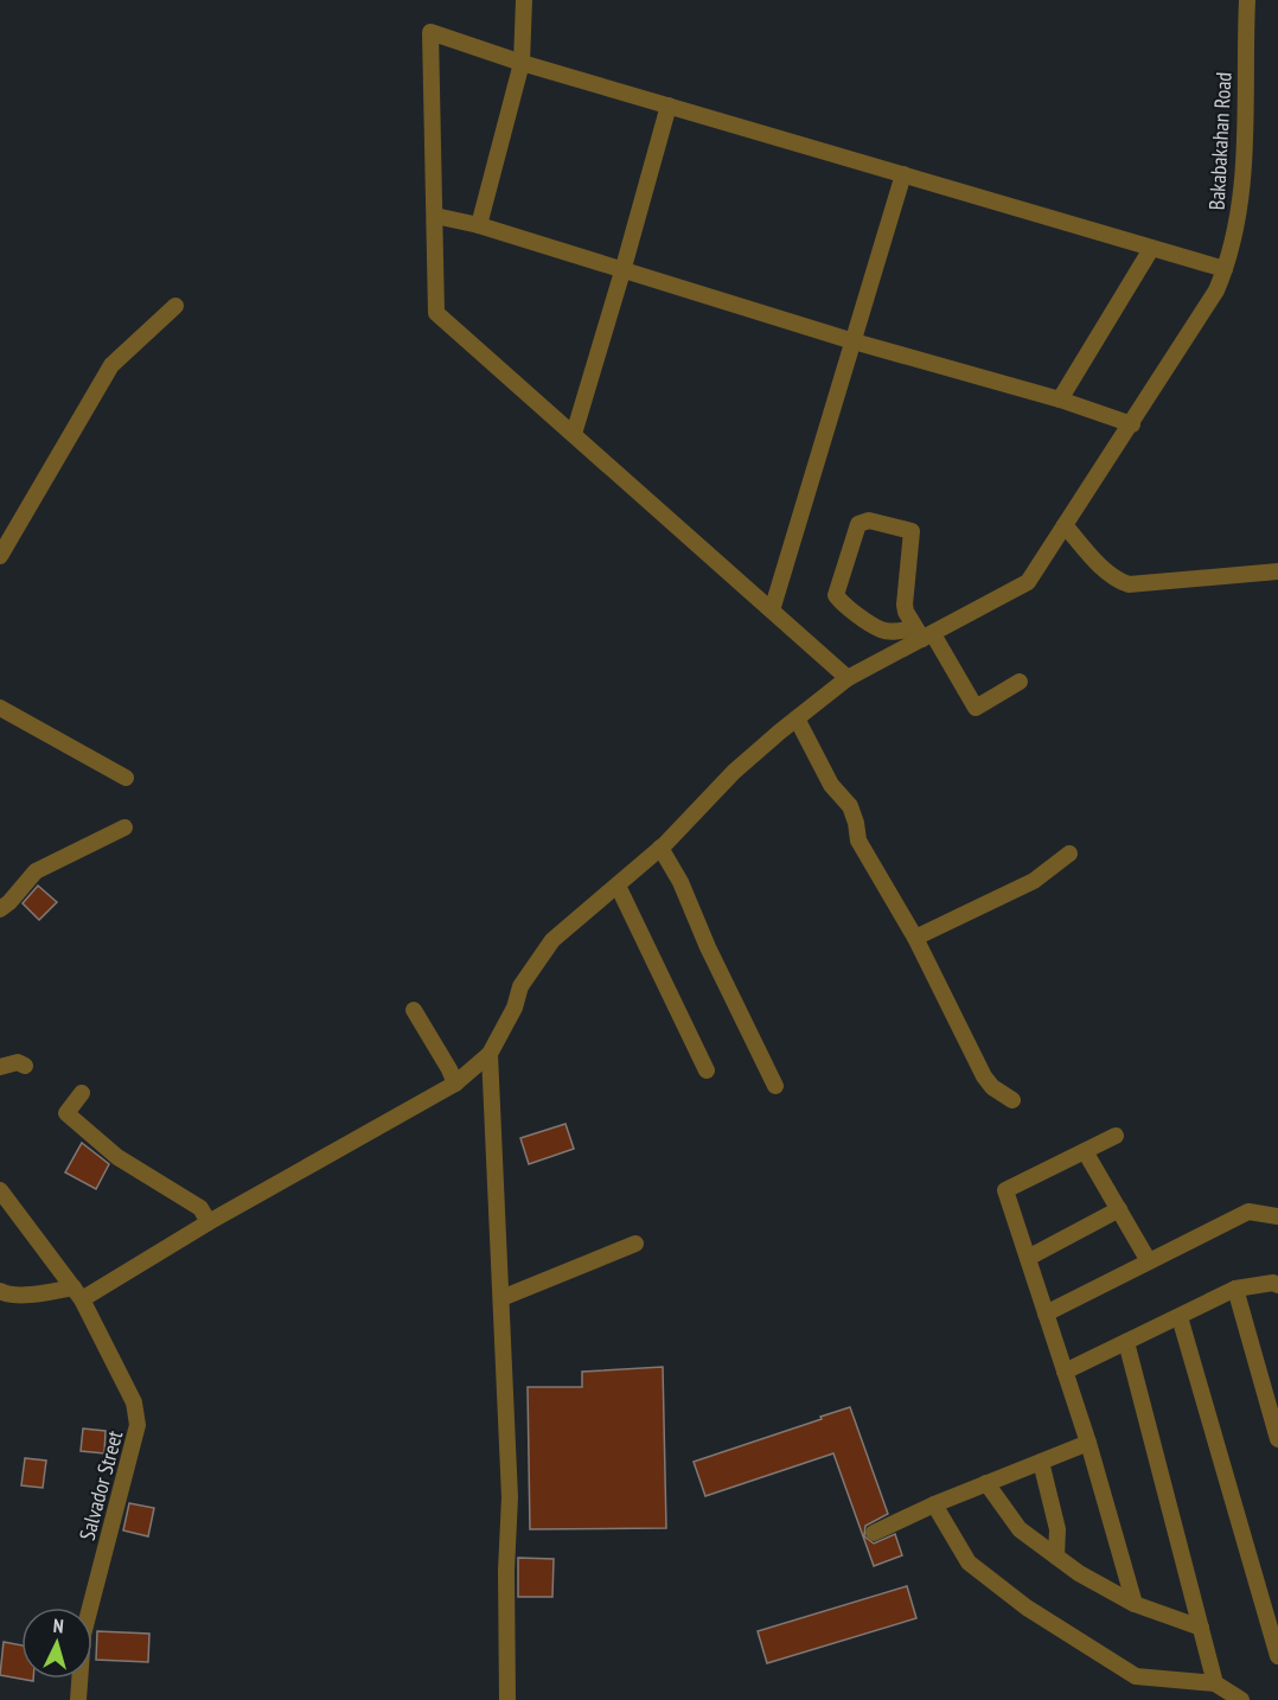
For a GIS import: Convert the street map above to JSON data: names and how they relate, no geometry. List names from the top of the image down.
{
  "streets": {
    "street": ["Bakabakahan Road", "Salvador Street"]
  },
  "north": "top"
}
